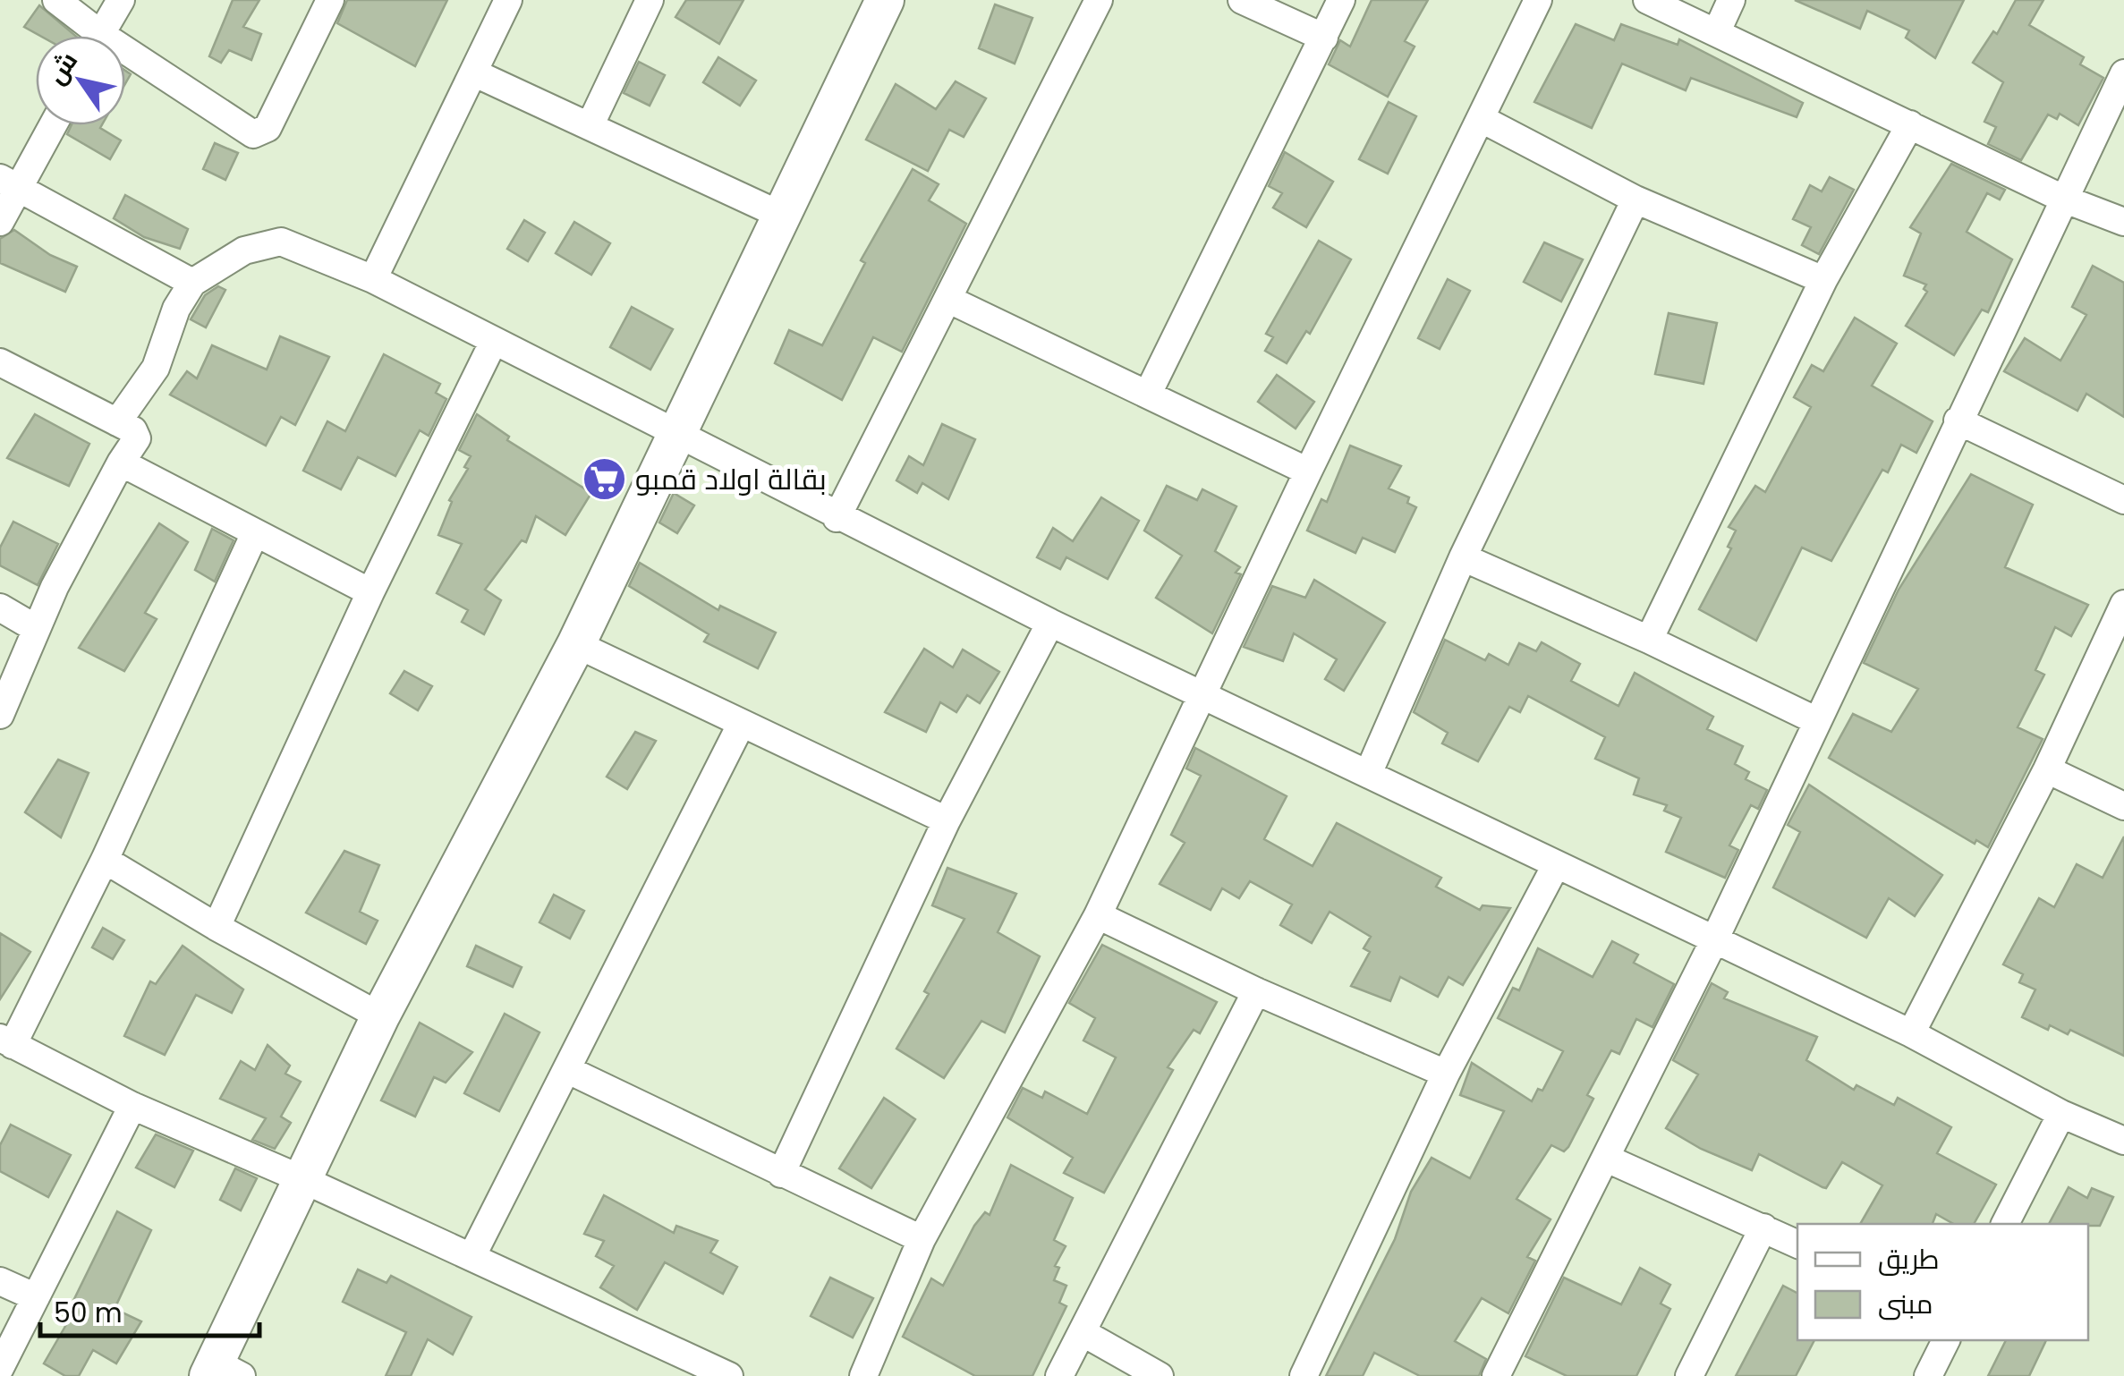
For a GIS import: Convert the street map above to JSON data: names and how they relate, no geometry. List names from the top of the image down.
{
  "places": {
    "supermarket": ["بقالة اولاد قمبو"]
  },
  "legend": ["طريق", "مبنى"],
  "scale_bar": "50 m",
  "north": "top left"
}
